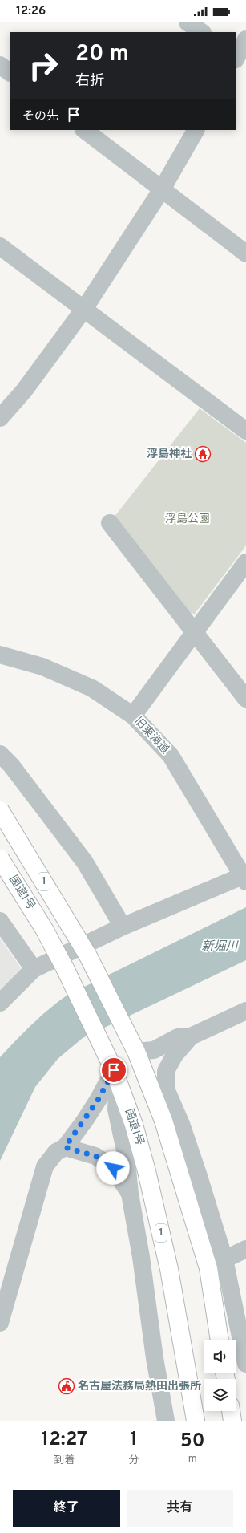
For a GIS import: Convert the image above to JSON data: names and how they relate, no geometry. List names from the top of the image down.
{
  "streets": {
    "highway": ["1", "国道1号"],
    "street": ["旧東海道"]
  },
  "water": ["新堀川"],
  "parks": ["浮島公園"],
  "places": {
    "temple": ["浮島神社"],
    "public building": ["名古屋法務局熱田出張所"]
  },
  "page": {
    "status": "12:26",
    "turn": ["20 m", "右折"],
    "then": "その先",
    "eta": [
      "12:27",
      "到着",
      "1",
      "分",
      "50",
      "m"
    ],
    "buttons": ["終了", "共有"]
  }
}
